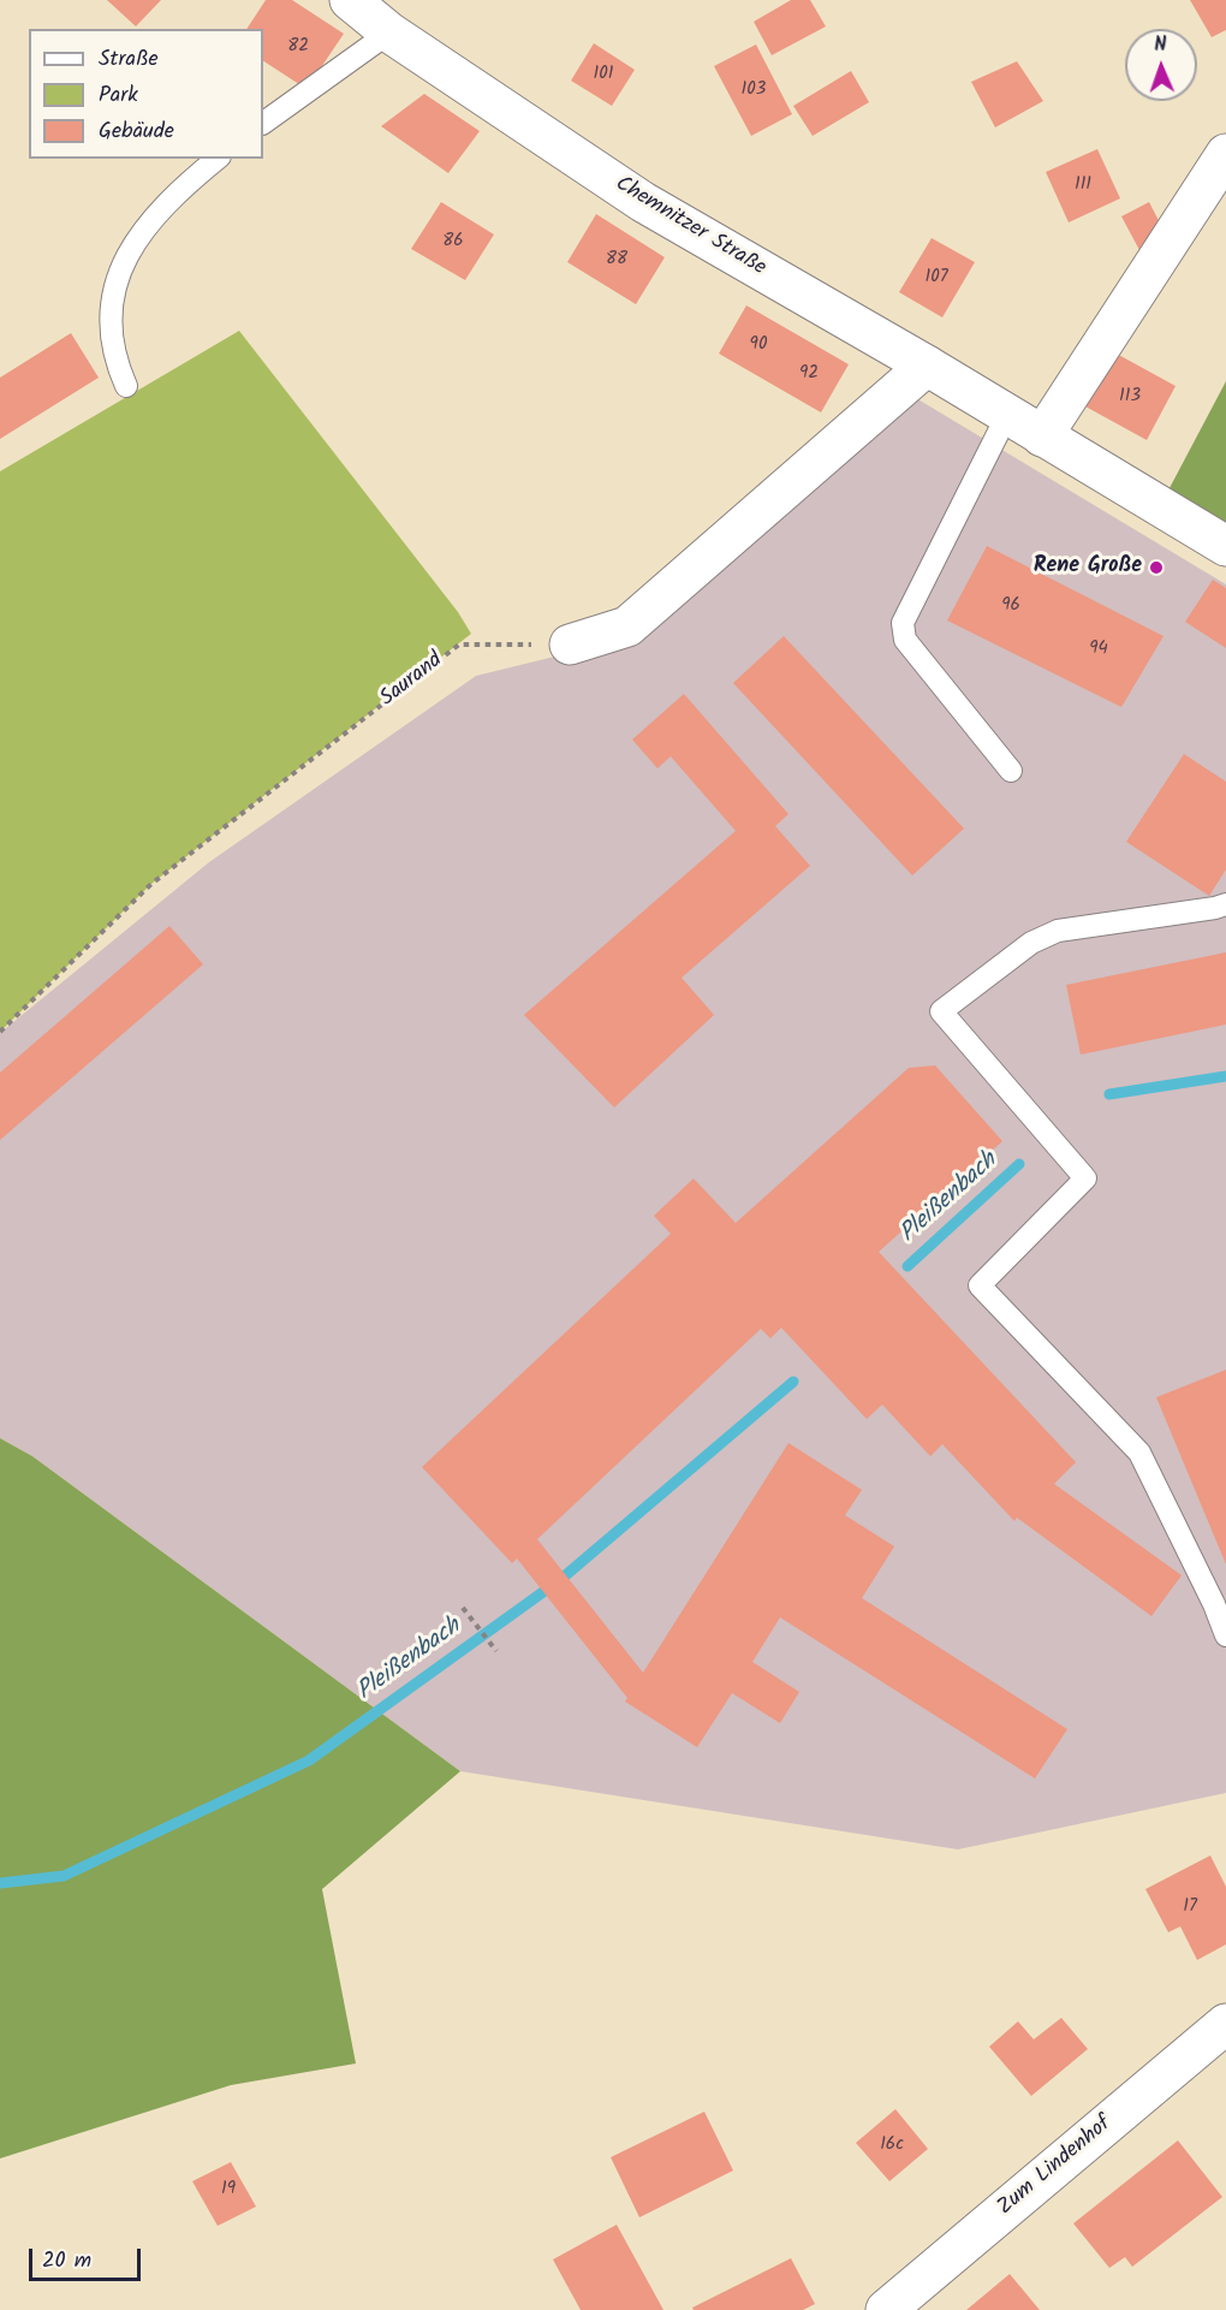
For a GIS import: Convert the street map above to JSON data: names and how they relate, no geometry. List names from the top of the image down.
{
  "streets": {
    "street": ["Chemnitzer Straße", "Zum Lindenhof"],
    "path": ["Saurand"]
  },
  "water": ["Pleißenbach"],
  "places": ["Rene Große"],
  "house_numbers": [
    "82",
    "101",
    "103",
    "111",
    "86",
    "88",
    "107",
    "90",
    "92",
    "113",
    "96",
    "94",
    "17",
    "16c",
    "19"
  ],
  "legend": ["Straße", "Park", "Gebäude"],
  "scale_bar": "20 m",
  "north": "top"
}
